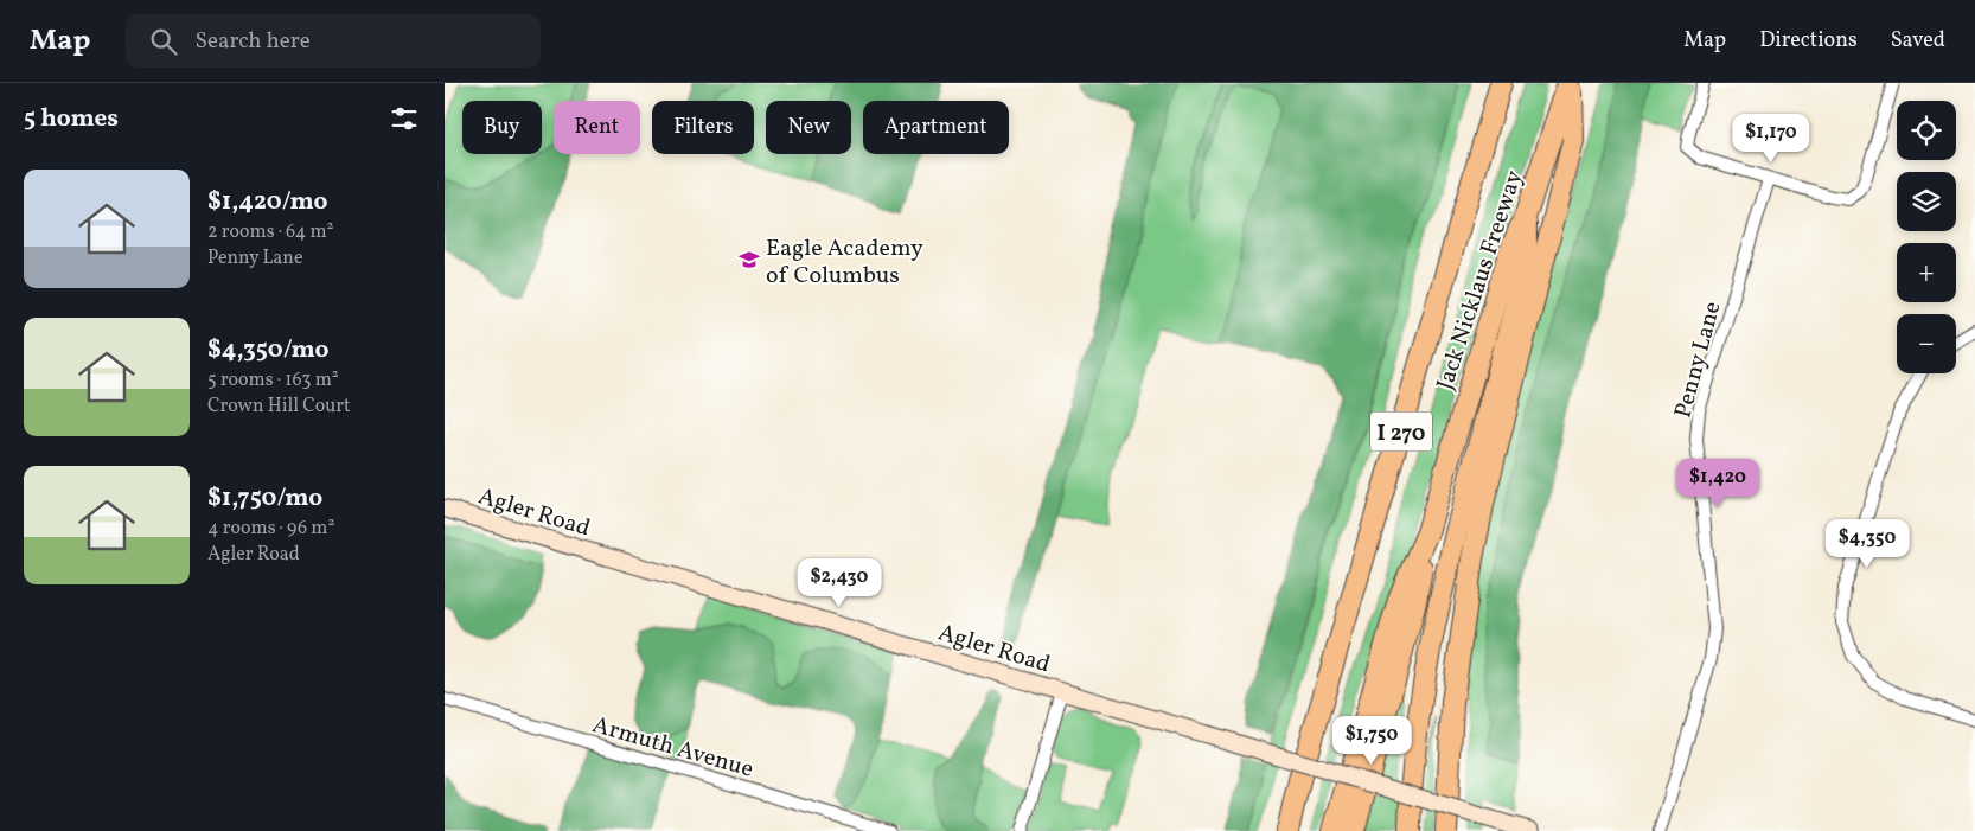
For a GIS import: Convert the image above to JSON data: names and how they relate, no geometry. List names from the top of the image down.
{
  "streets": {
    "highway": ["Jack Nicklaus Freeway", "I 270"],
    "main road": ["Agler Road"],
    "street": ["Penny Lane", "Armuth Avenue"]
  },
  "places": {
    "school or university": ["Eagle Academy of Columbus"]
  },
  "page": {
    "header": "Map",
    "search": "Search here",
    "nav": ["Map", "Directions", "Saved"],
    "heading": "5 homes",
    "map_buttons": ["+", "−"],
    "chip": [
      "Buy",
      "Rent",
      "Filters",
      "New",
      "Apartment"
    ],
    "price": [
      "$1,170",
      "$1,420",
      "$4,350",
      "$2,430",
      "$1,750"
    ],
    "list": [
      {
        "name": "$1,420/mo",
        "note": "2 rooms · 64 m² · Penny Lane"
      },
      {
        "name": "$4,350/mo",
        "note": "5 rooms · 163 m² · Crown Hill Court"
      },
      {
        "name": "$1,750/mo",
        "note": "4 rooms · 96 m² · Agler Road"
      }
    ]
  }
}
